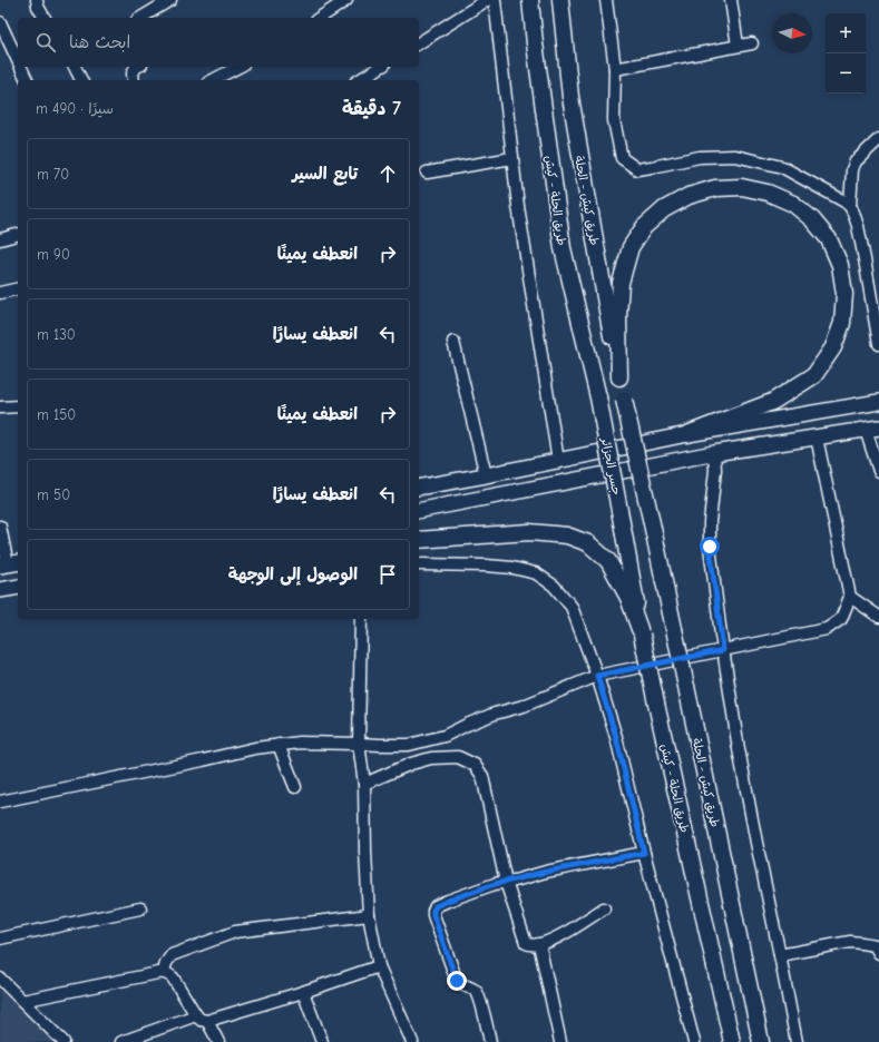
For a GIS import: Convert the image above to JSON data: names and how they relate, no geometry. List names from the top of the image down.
{
  "streets": {
    "highway": ["طريق الحلة - كيش", "طريق كيش - الحلة", "جسر الجزائر"]
  },
  "crossings": [
    ["طريق الحلة - كيش", "جسر الجزائر"]
  ],
  "north": "right",
  "page": {
    "map_buttons": ["+", "−"],
    "search": "ابحث هنا",
    "heading": ["7 دقيقة", "سيرًا · 490 m"],
    "list": [
      ["تابع السير", "70 m"],
      ["انعطف يمينًا", "90 m"],
      ["انعطف يسارًا", "130 m"],
      ["انعطف يمينًا", "150 m"],
      ["انعطف يسارًا", "50 m"],
      "الوصول إلى الوجهة"
    ]
  }
}
